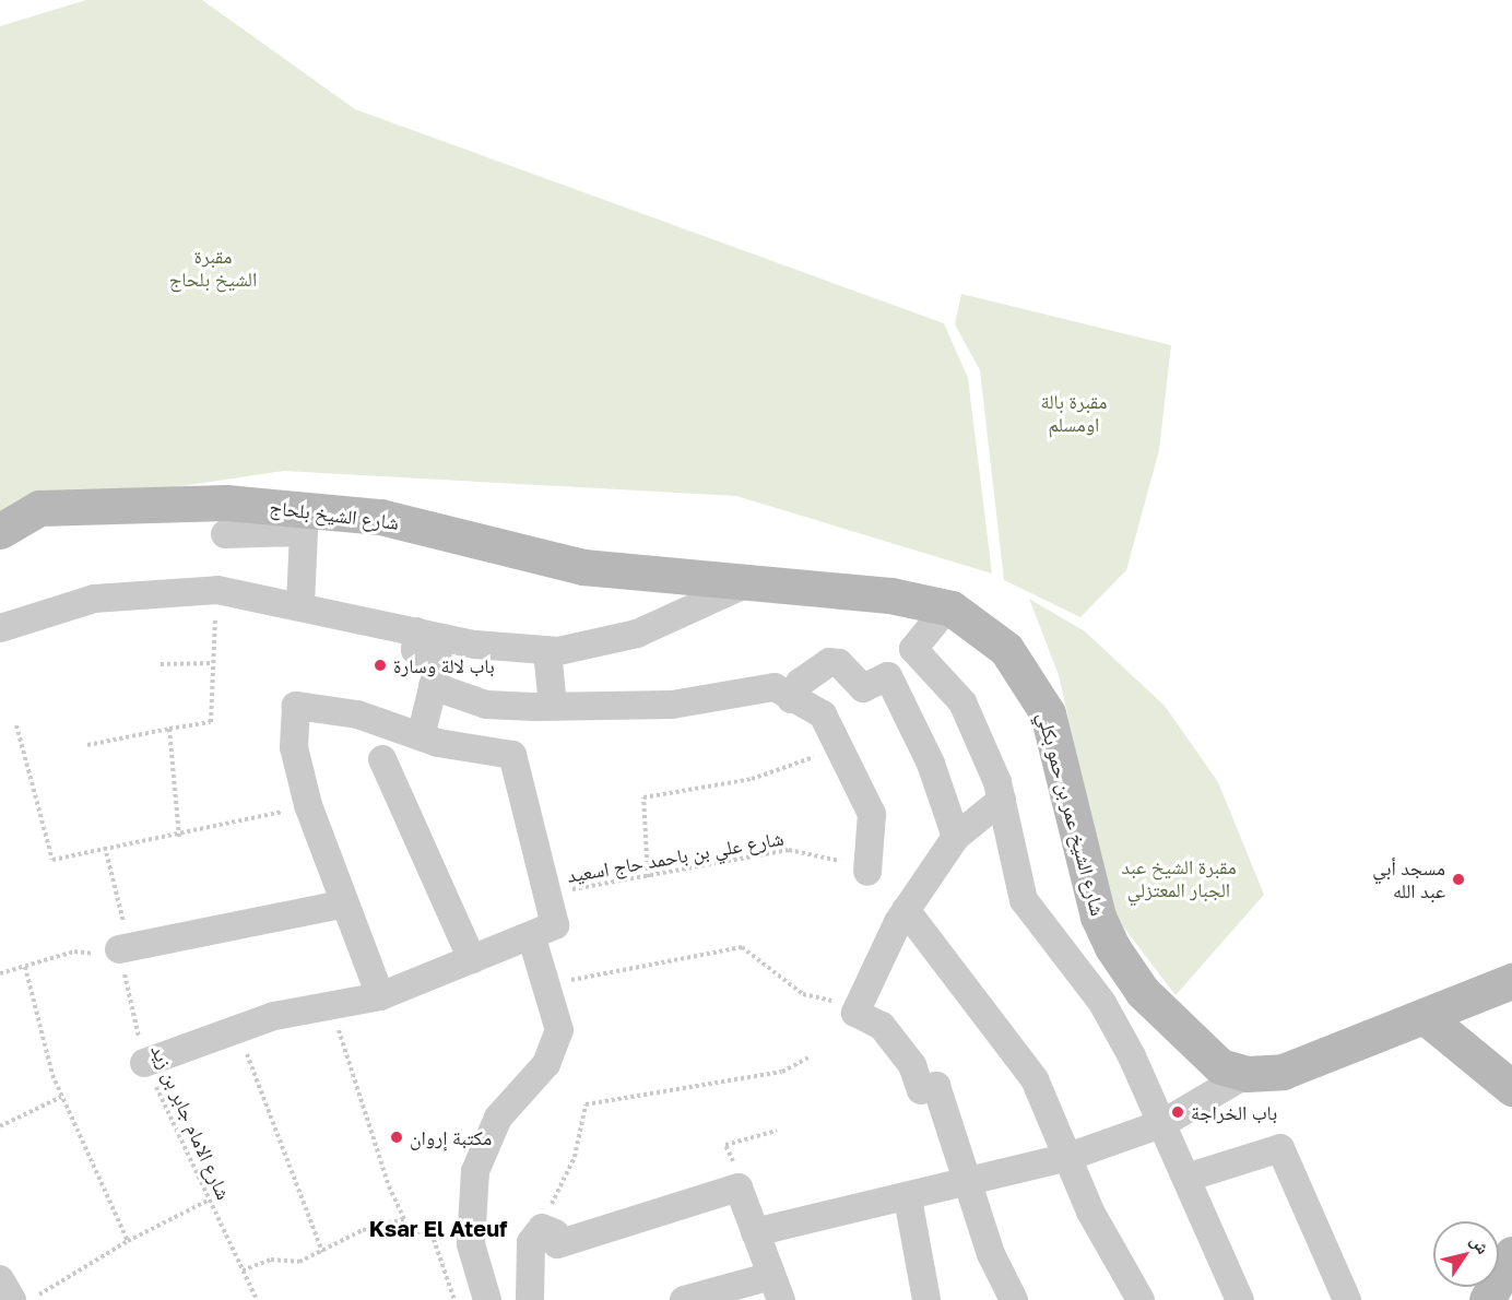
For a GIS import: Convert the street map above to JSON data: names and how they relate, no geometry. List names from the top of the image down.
{
  "streets": {
    "main road": ["شارع الشيخ بلحاج", "شارع الشيخ عمر بن حمو بكلي"],
    "path": ["شارع علي بن باحمد حاج اسعيد", "شارع الامام جابر بن زيد"]
  },
  "crossings": [
    ["شارع الشيخ بلحاج", "شارع الشيخ عمر بن حمو بكلي"]
  ],
  "districts": ["Ksar El Ateuf"],
  "parks": ["مقبرة الشيخ بلحاج", "مقبرة بالة اومسلم", "مقبرة الشيخ عبد الجبار المعتزلي"],
  "places": [
    "باب لالة وسارة",
    "مسجد أبي عبد الله",
    "باب الخراجة",
    "مكتبة إروان"
  ],
  "north": "top right"
}
